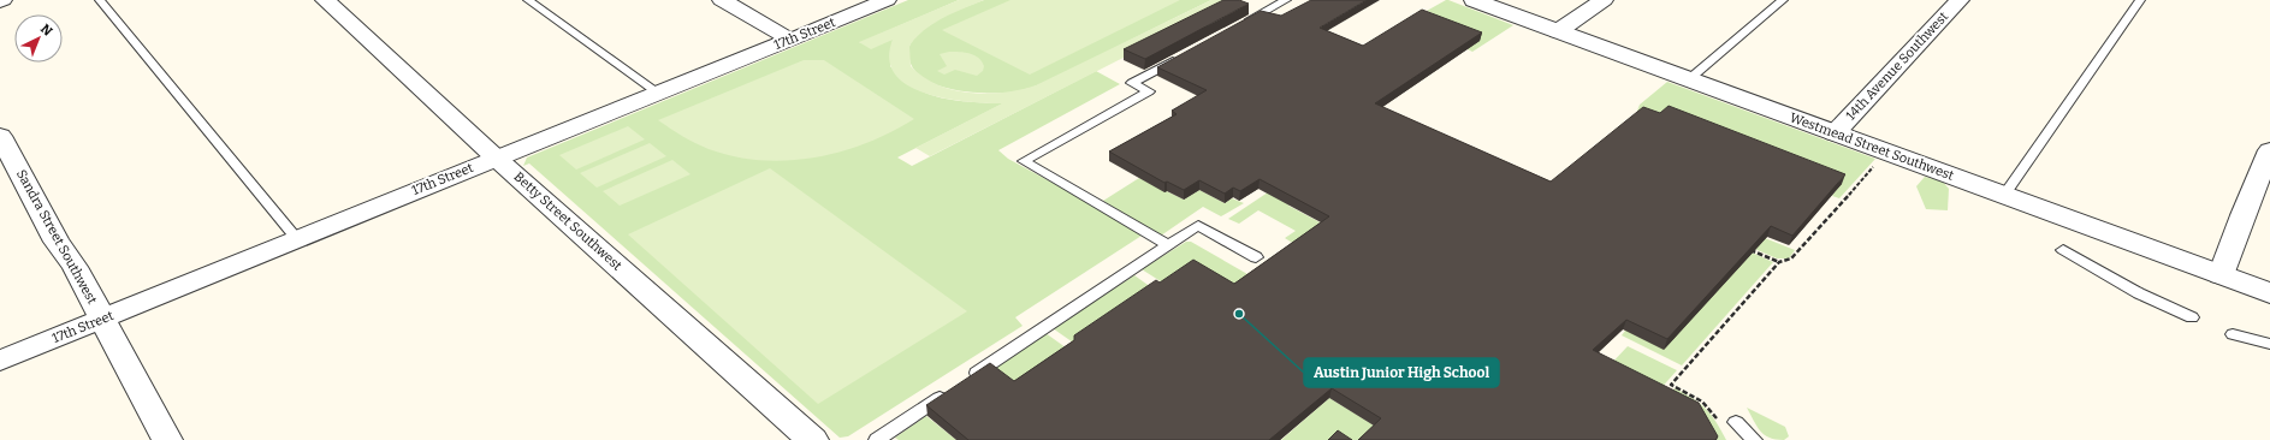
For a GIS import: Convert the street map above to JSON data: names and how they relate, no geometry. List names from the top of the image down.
{
  "streets": {
    "street": [
      "17th Street",
      "14th Avenue Southwest",
      "Westmead Street Southwest",
      "Betty Street Southwest",
      "Sandra Street Southwest"
    ]
  },
  "crossings": [
    ["17th Street", "Betty Street Southwest"],
    ["17th Street", "Sandra Street Southwest"],
    ["14th Avenue Southwest", "Westmead Street Southwest"]
  ],
  "places": ["Austin Junior High School"],
  "north": "top right"
}
